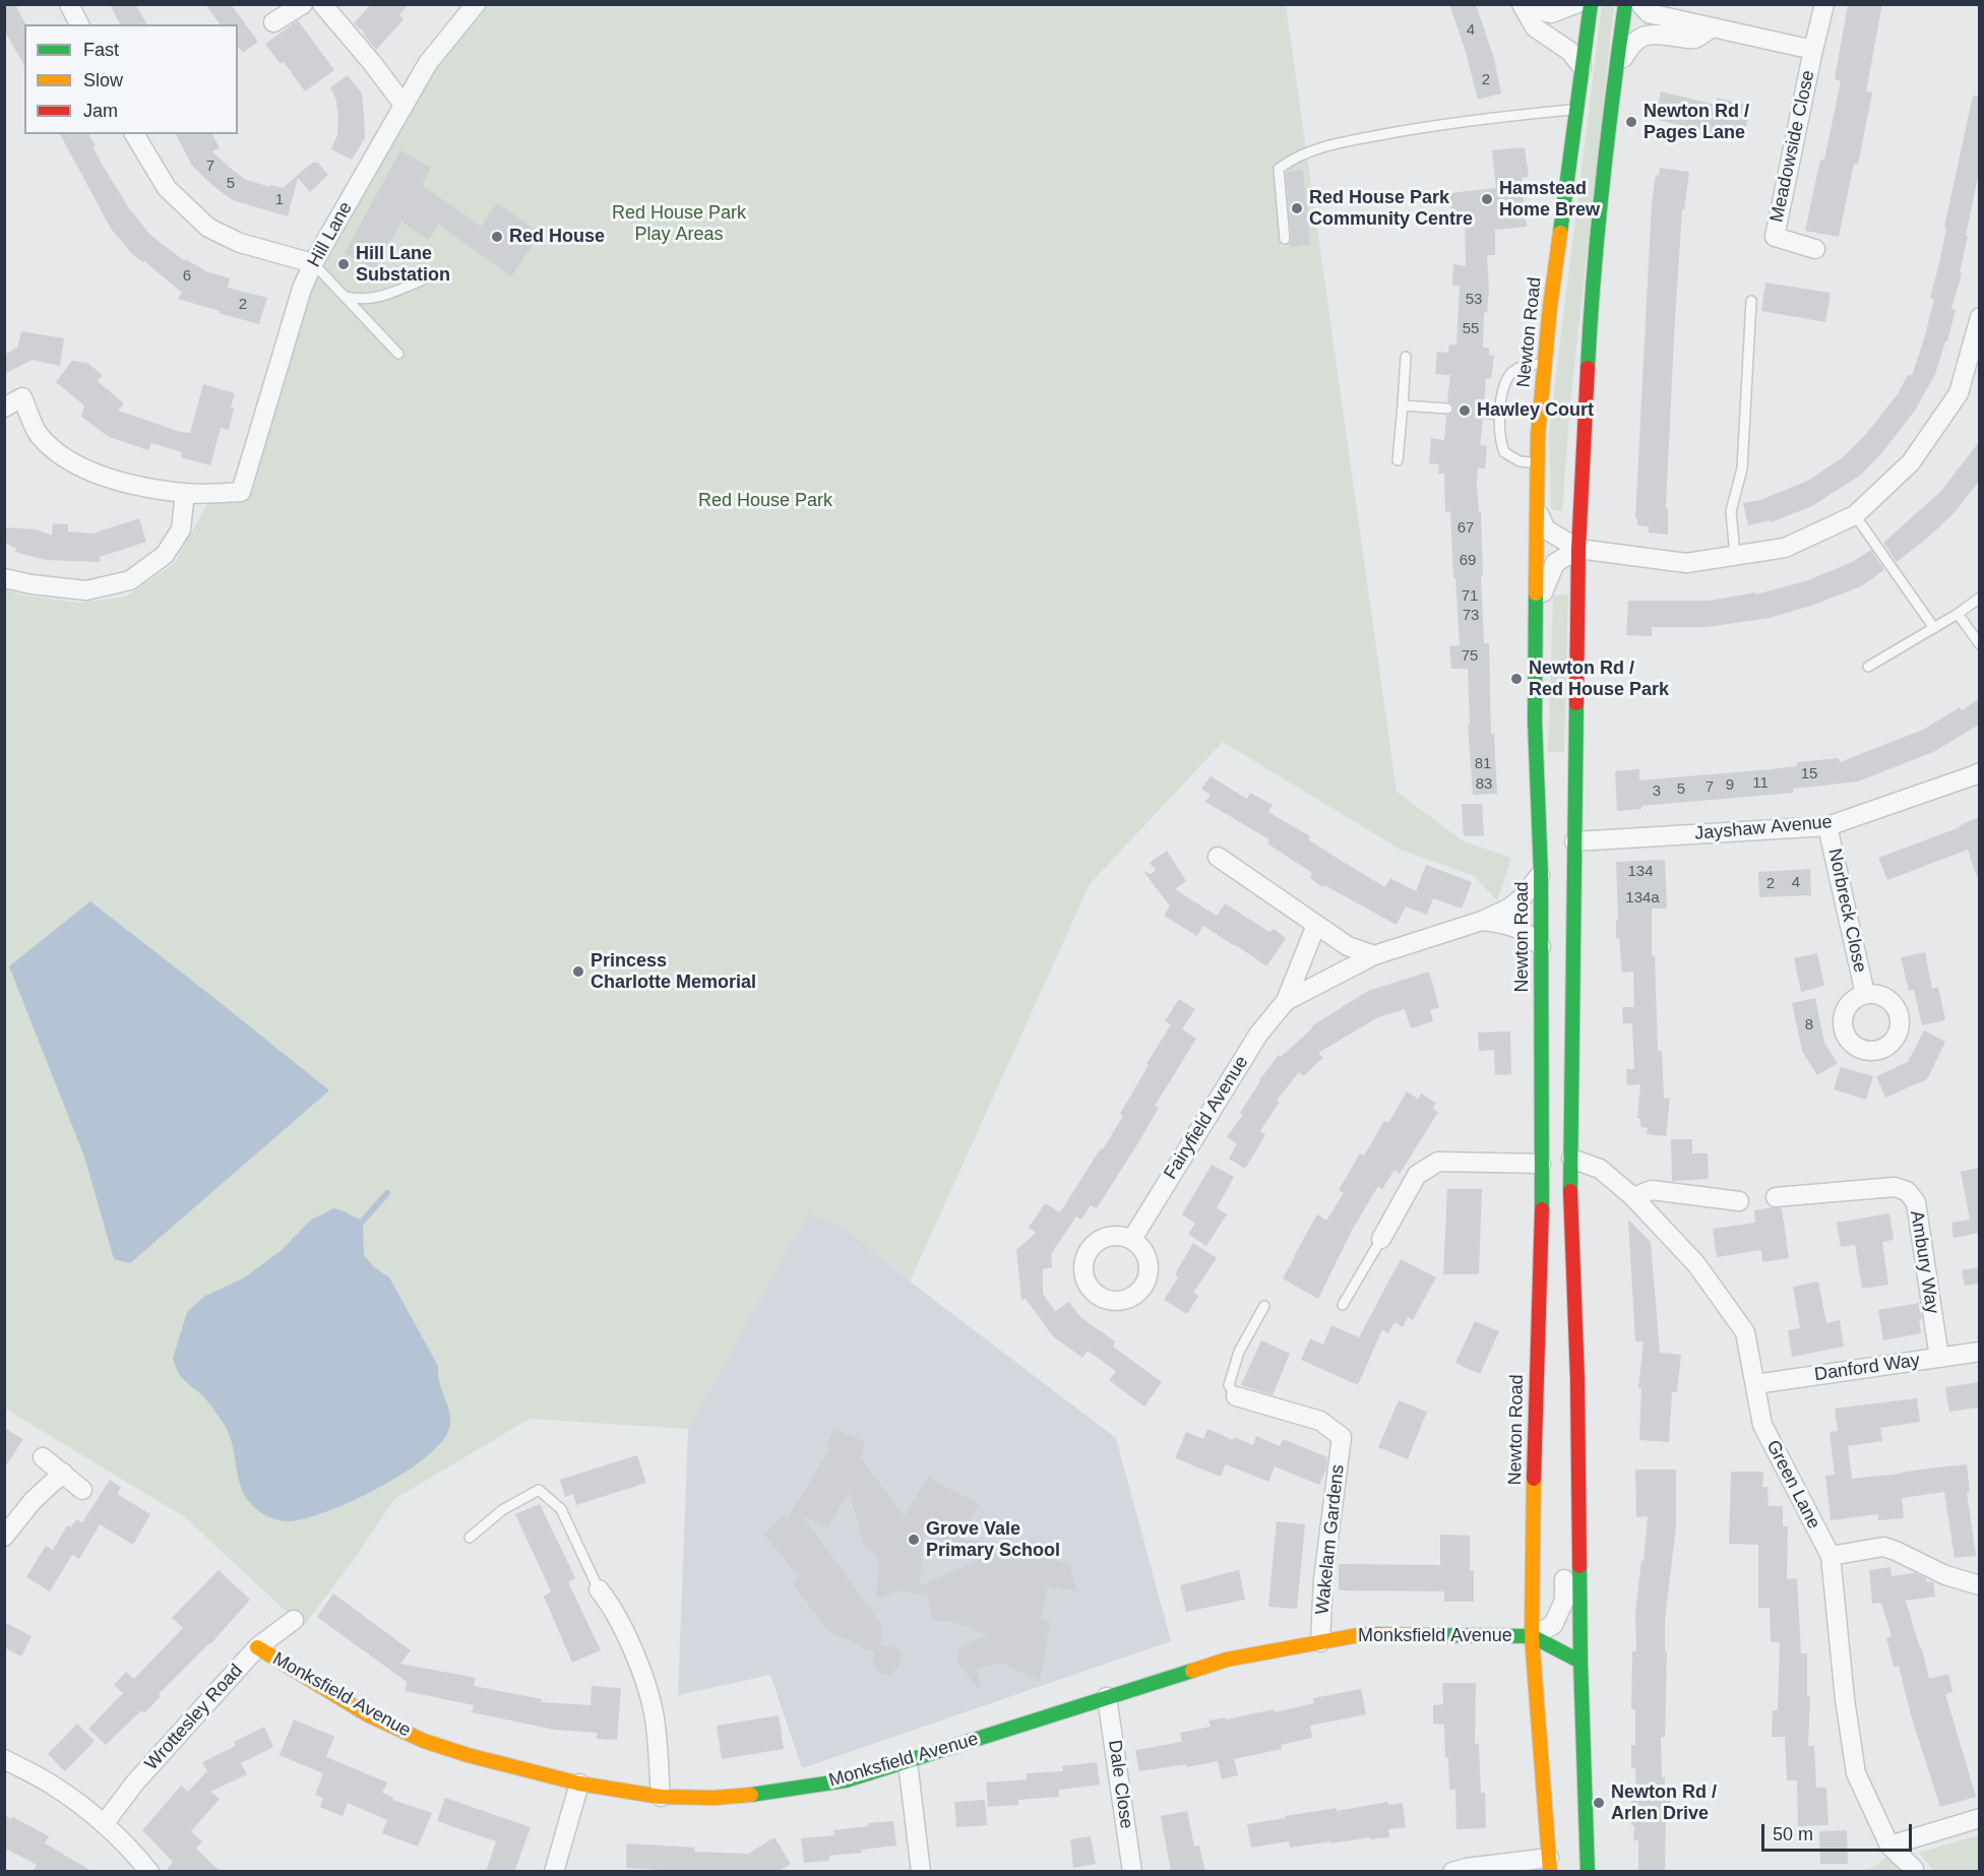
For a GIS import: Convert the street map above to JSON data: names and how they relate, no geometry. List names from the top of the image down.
{
  "streets": {
    "main road": ["Newton Road", "Monksfield Avenue"],
    "street": [
      "Meadowside Close",
      "Hill Lane",
      "Jayshaw Avenue",
      "Norbreck Close",
      "Fairyfield Avenue",
      "Ambury Way",
      "Danford Way",
      "Green Lane",
      "Wakelam Gardens",
      "Wrottesley Road",
      "Dale Close"
    ]
  },
  "crossings": [
    ["Newton Road", "Fairyfield Avenue"],
    ["Newton Road", "Monksfield Avenue"],
    ["Jayshaw Avenue", "Norbreck Close"],
    ["Ambury Way", "Danford Way"],
    ["Danford Way", "Green Lane"],
    ["Wakelam Gardens", "Monksfield Avenue"],
    ["Monksfield Avenue", "Wrottesley Road"],
    ["Monksfield Avenue", "Dale Close"]
  ],
  "parks": ["Red House Park Play Areas", "Red House Park"],
  "places": [
    "Newton Rd / Pages Lane",
    "Hamstead Home Brew",
    "Red House Park Community Centre",
    "Red House",
    "Hill Lane Substation",
    "Hawley Court",
    "Newton Rd / Red House Park",
    "Princess Charlotte Memorial",
    "Grove Vale Primary School",
    "Newton Rd / Arlen Drive"
  ],
  "house_numbers": [
    "4",
    "2",
    "7",
    "5",
    "1",
    "6",
    "53",
    "2",
    "55",
    "67",
    "69",
    "71",
    "73",
    "75",
    "81",
    "15",
    "11",
    "83",
    "9",
    "7",
    "5",
    "3",
    "134",
    "4",
    "2",
    "134a",
    "8"
  ],
  "legend": ["Fast", "Slow", "Jam"],
  "scale_bar": "50 m"
}
